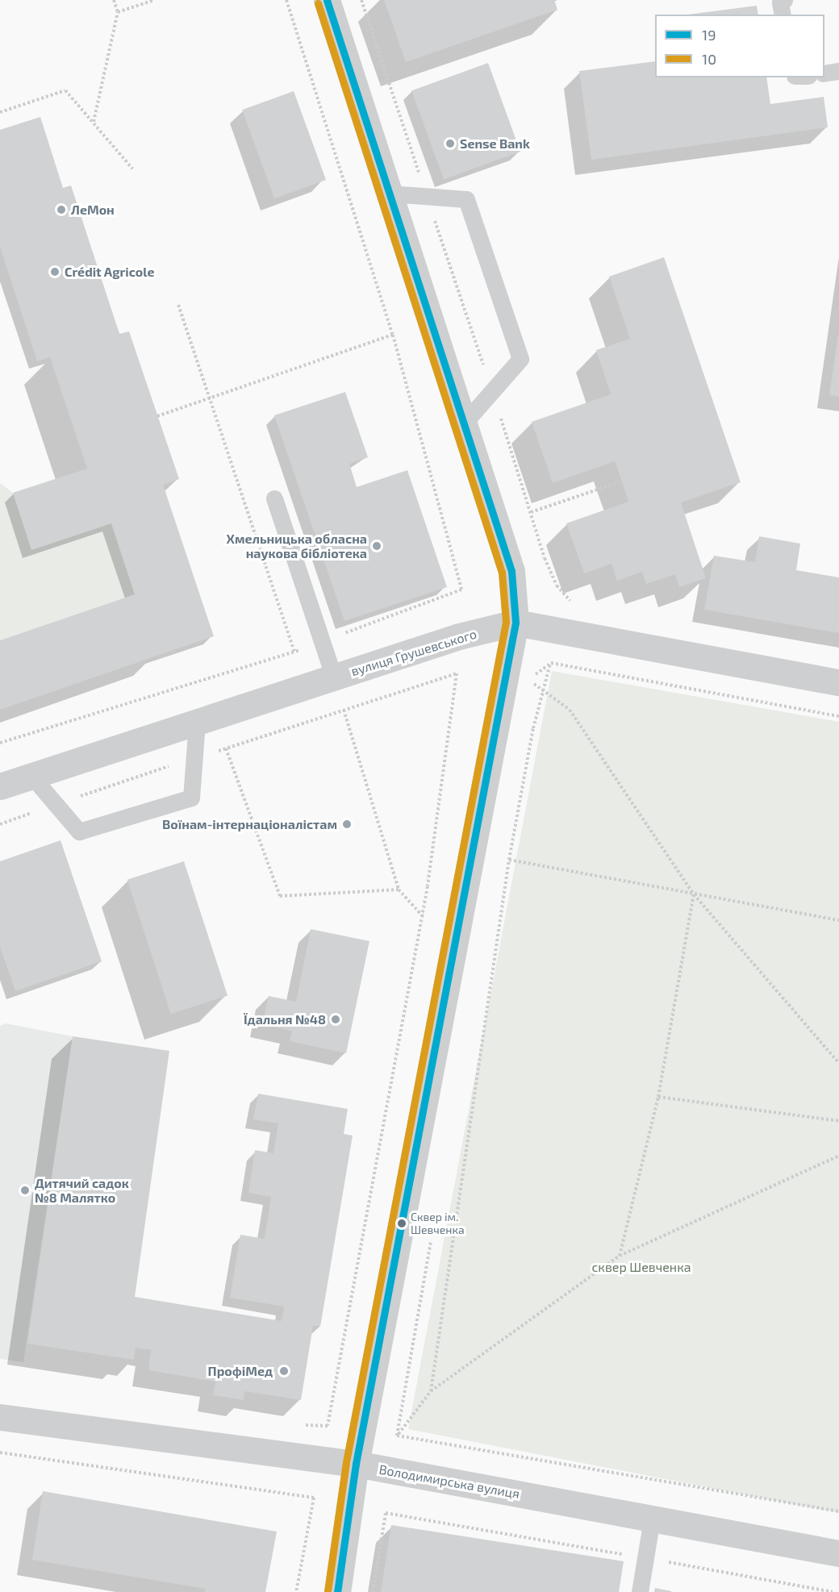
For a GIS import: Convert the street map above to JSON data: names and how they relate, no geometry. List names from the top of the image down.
{
  "streets": {
    "street": ["вулиця Грушевського", "Володимирська вулиця"]
  },
  "parks": ["сквер Шевченка"],
  "places": [
    "Sense Bank",
    "ЛеМон",
    "Crédit Agricole",
    "Хмельницька обласна наукова бібліотека",
    "Воїнам-інтернаціоналістам",
    "Їдальня №48",
    "Дитячий садок №8 Малятко",
    "Сквер ім. Шевченка",
    "ПрофіМед"
  ],
  "lines": ["transit line 19", "transit line 10"],
  "legend": ["19", "10"]
}
